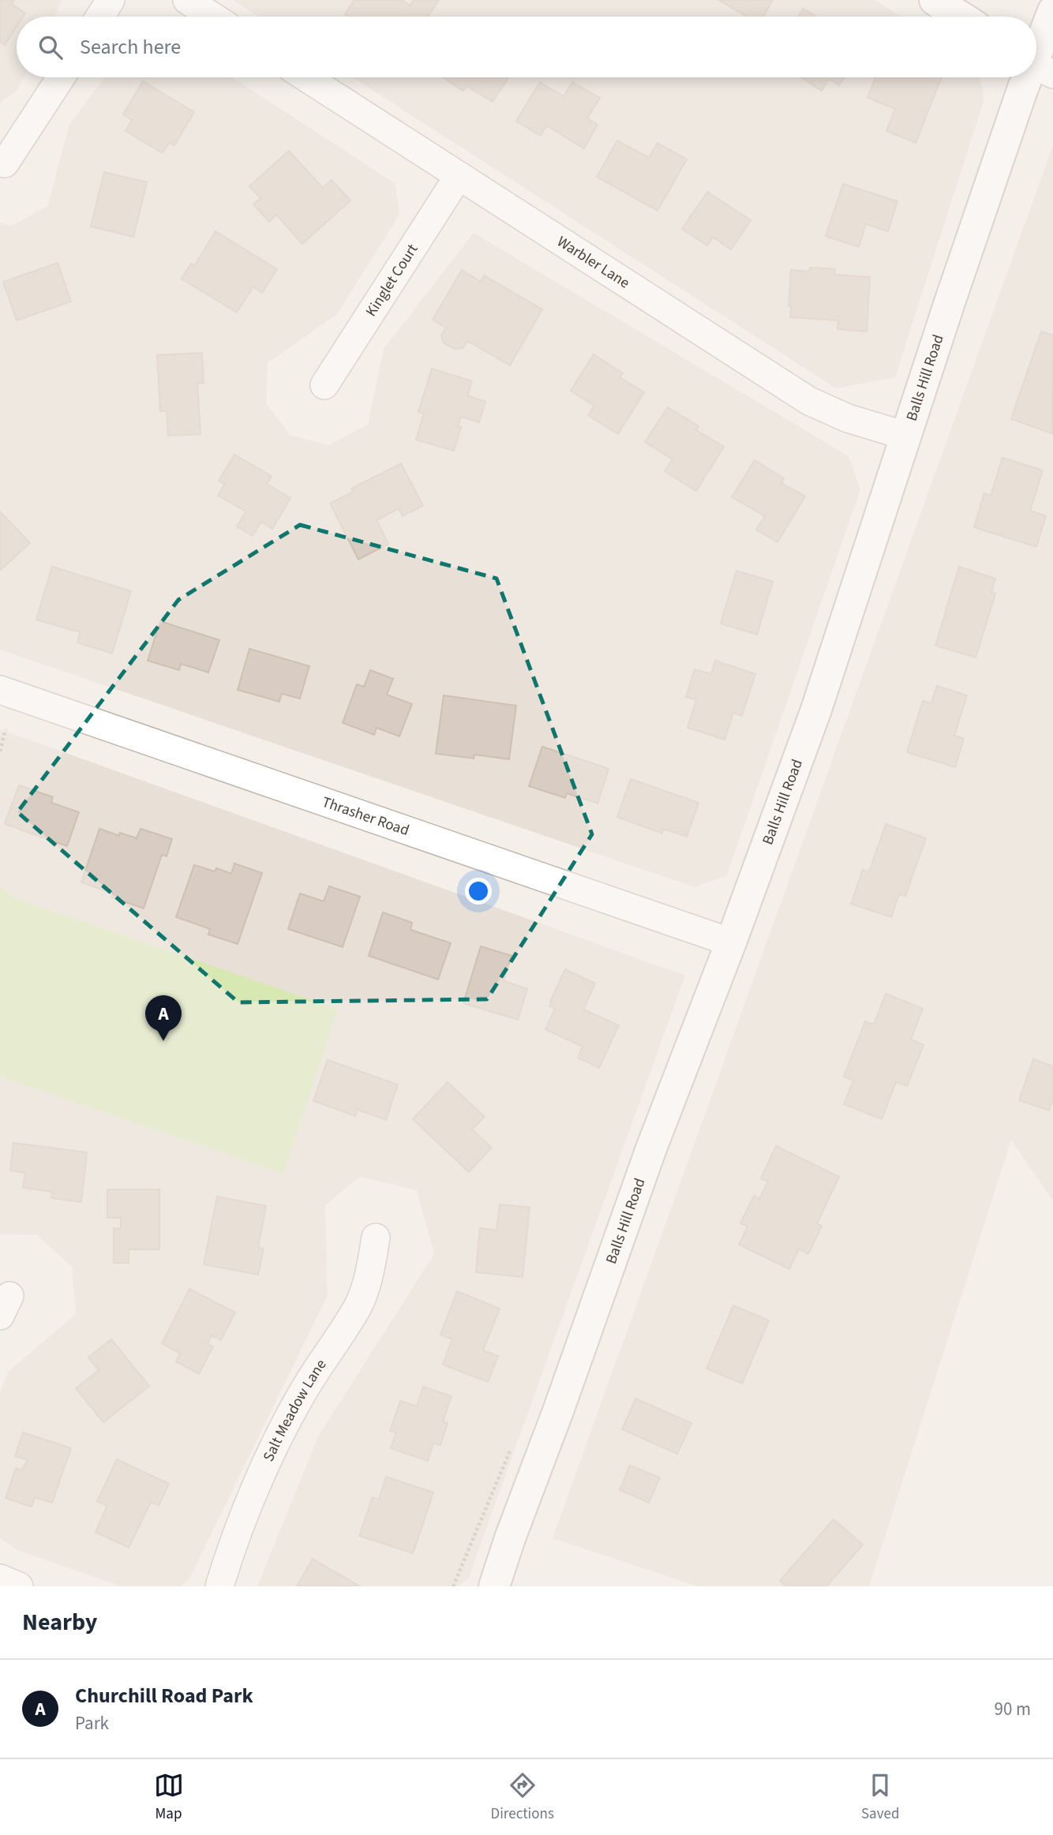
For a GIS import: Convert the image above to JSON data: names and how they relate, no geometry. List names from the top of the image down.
{
  "streets": {
    "street": [
      "Warbler Lane",
      "Kinglet Court",
      "Balls Hill Road",
      "Thrasher Road",
      "Salt Meadow Lane"
    ]
  },
  "crossings": [
    ["Warbler Lane", "Kinglet Court"],
    ["Warbler Lane", "Balls Hill Road"],
    ["Balls Hill Road", "Thrasher Road"]
  ],
  "page": {
    "search": "Search here",
    "pins": "A",
    "heading": "Nearby",
    "list": [
      {
        "mark": "A",
        "name": "Churchill Road Park",
        "note": "Park",
        "value": "90 m"
      }
    ],
    "nav": ["Map", "Directions", "Saved"]
  }
}
